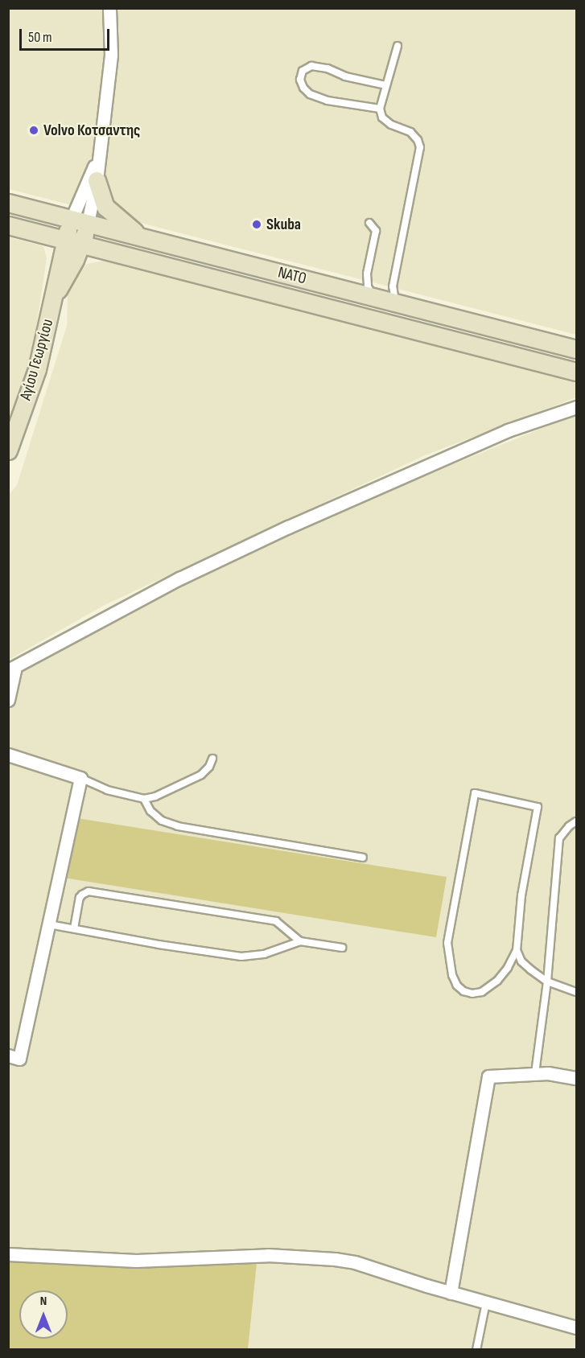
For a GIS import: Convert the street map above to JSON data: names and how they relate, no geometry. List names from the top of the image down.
{
  "streets": {
    "main road": ["ΝΑΤΟ", "Αγίου Γεωργίου"]
  },
  "crossings": [
    ["ΝΑΤΟ", "Αγίου Γεωργίου"]
  ],
  "places": ["Volvo Κοτσαντης", "Skuba"],
  "scale_bar": "50 m",
  "north": "top"
}
